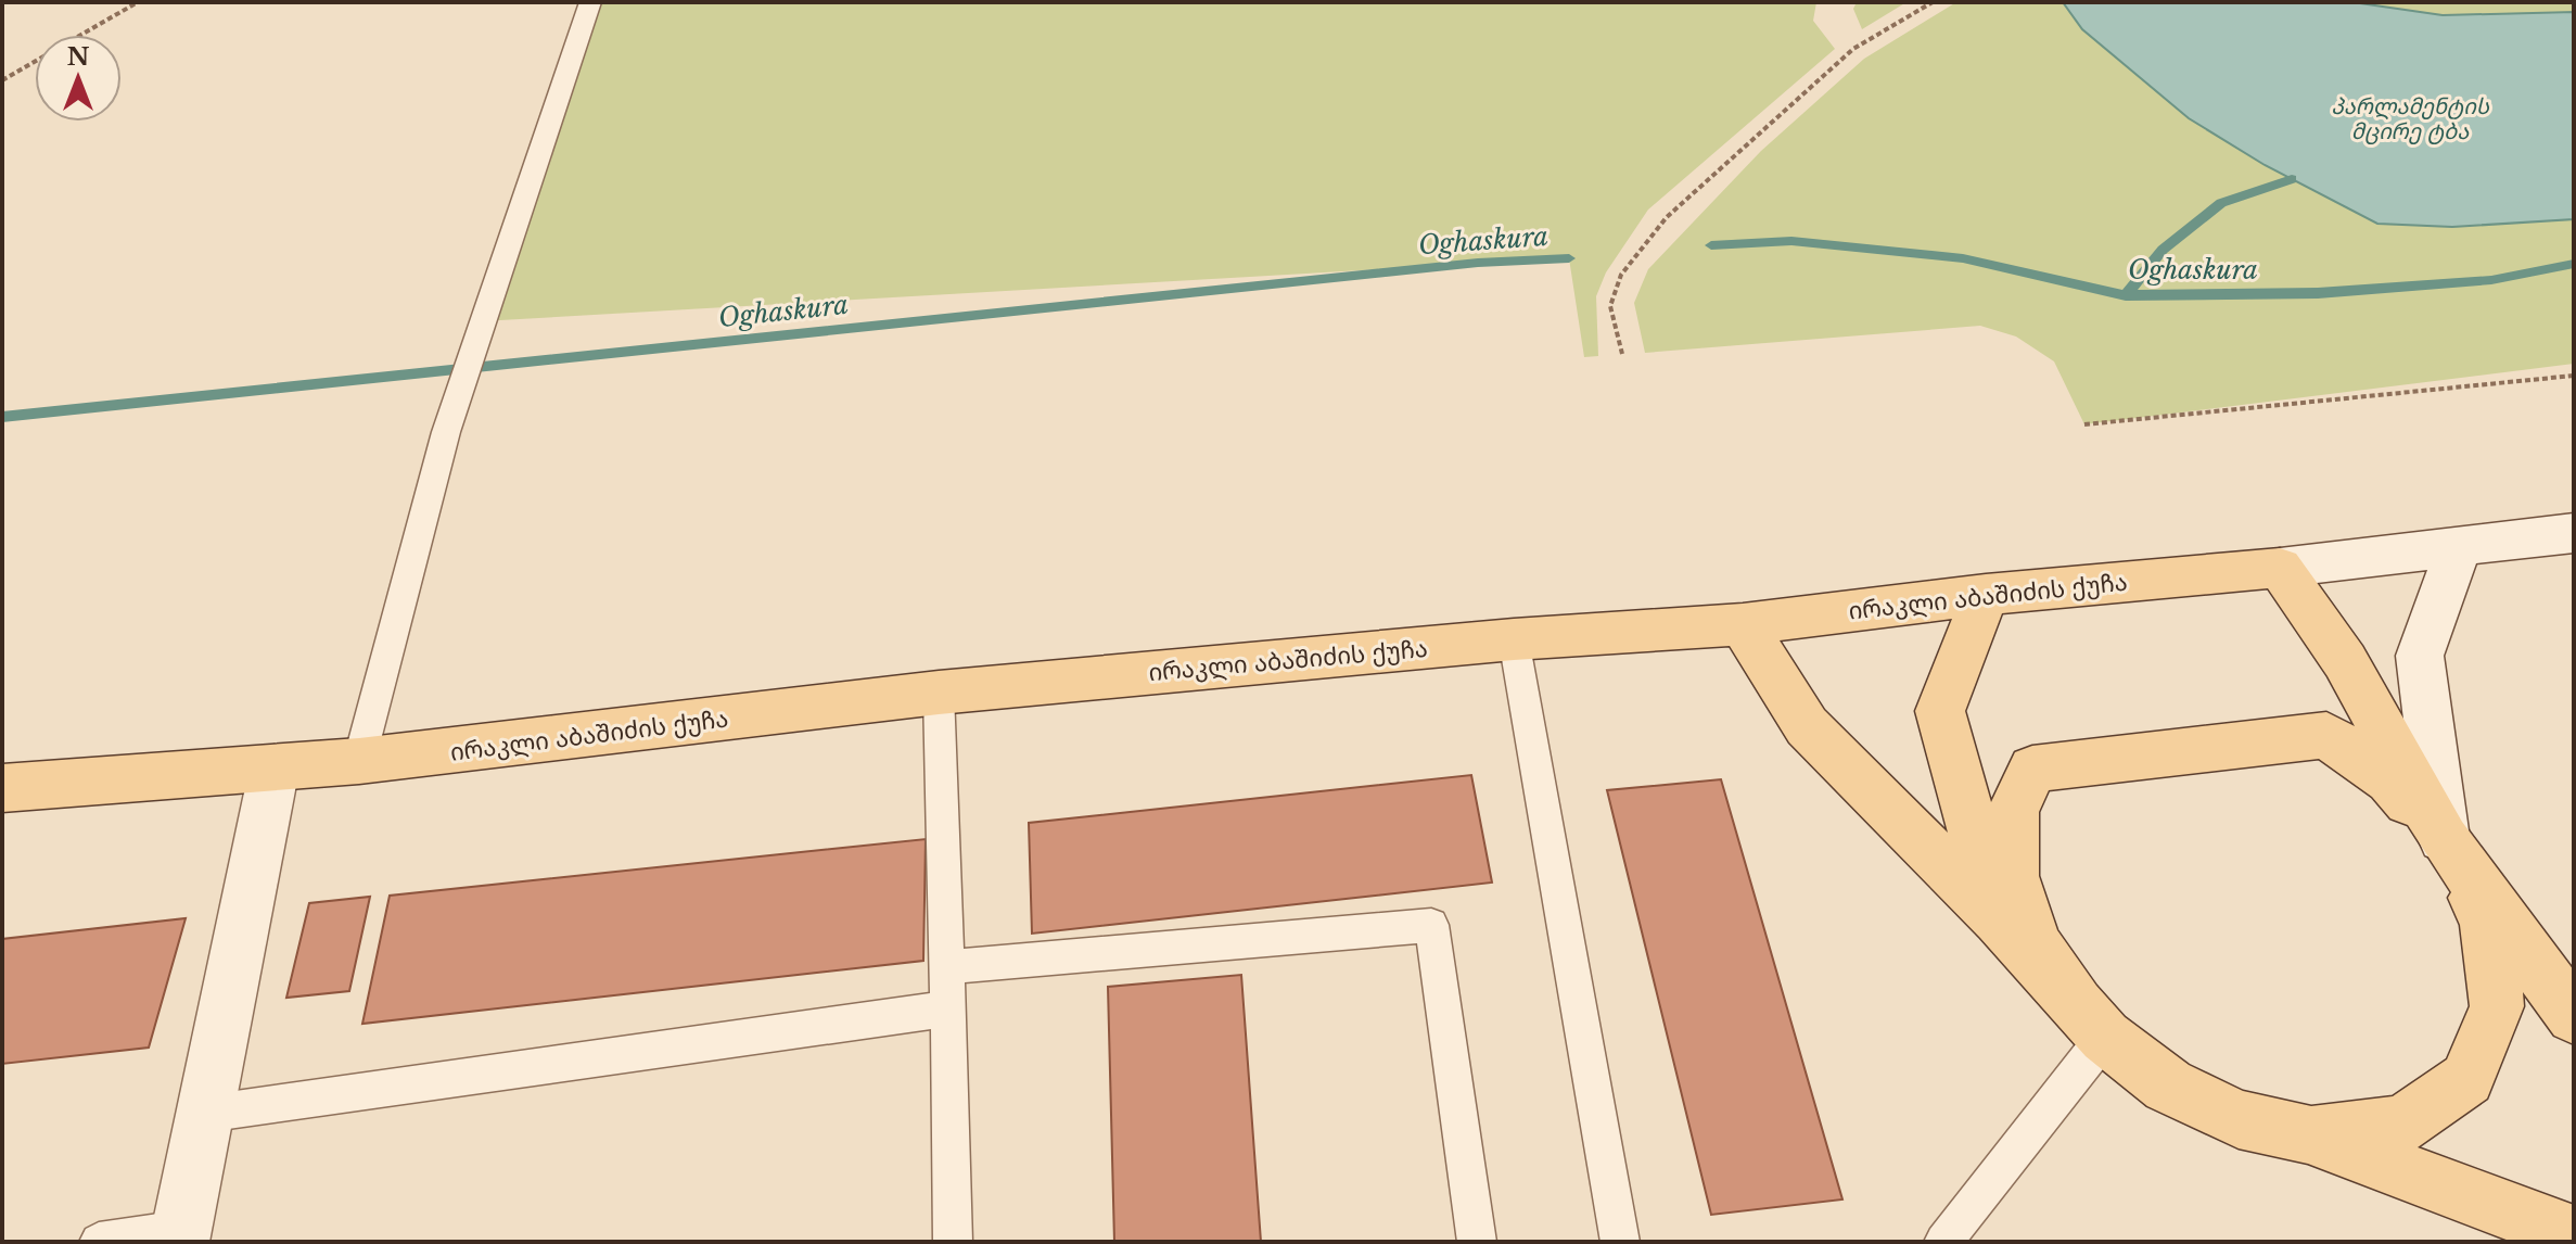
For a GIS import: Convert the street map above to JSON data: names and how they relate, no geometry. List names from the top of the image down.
{
  "streets": {
    "main road": ["ირაკლი აბაშიძის ქუჩა"]
  },
  "water": ["პარლამენტის მცირე ტბა", "Oghaskura"],
  "north": "top"
}
